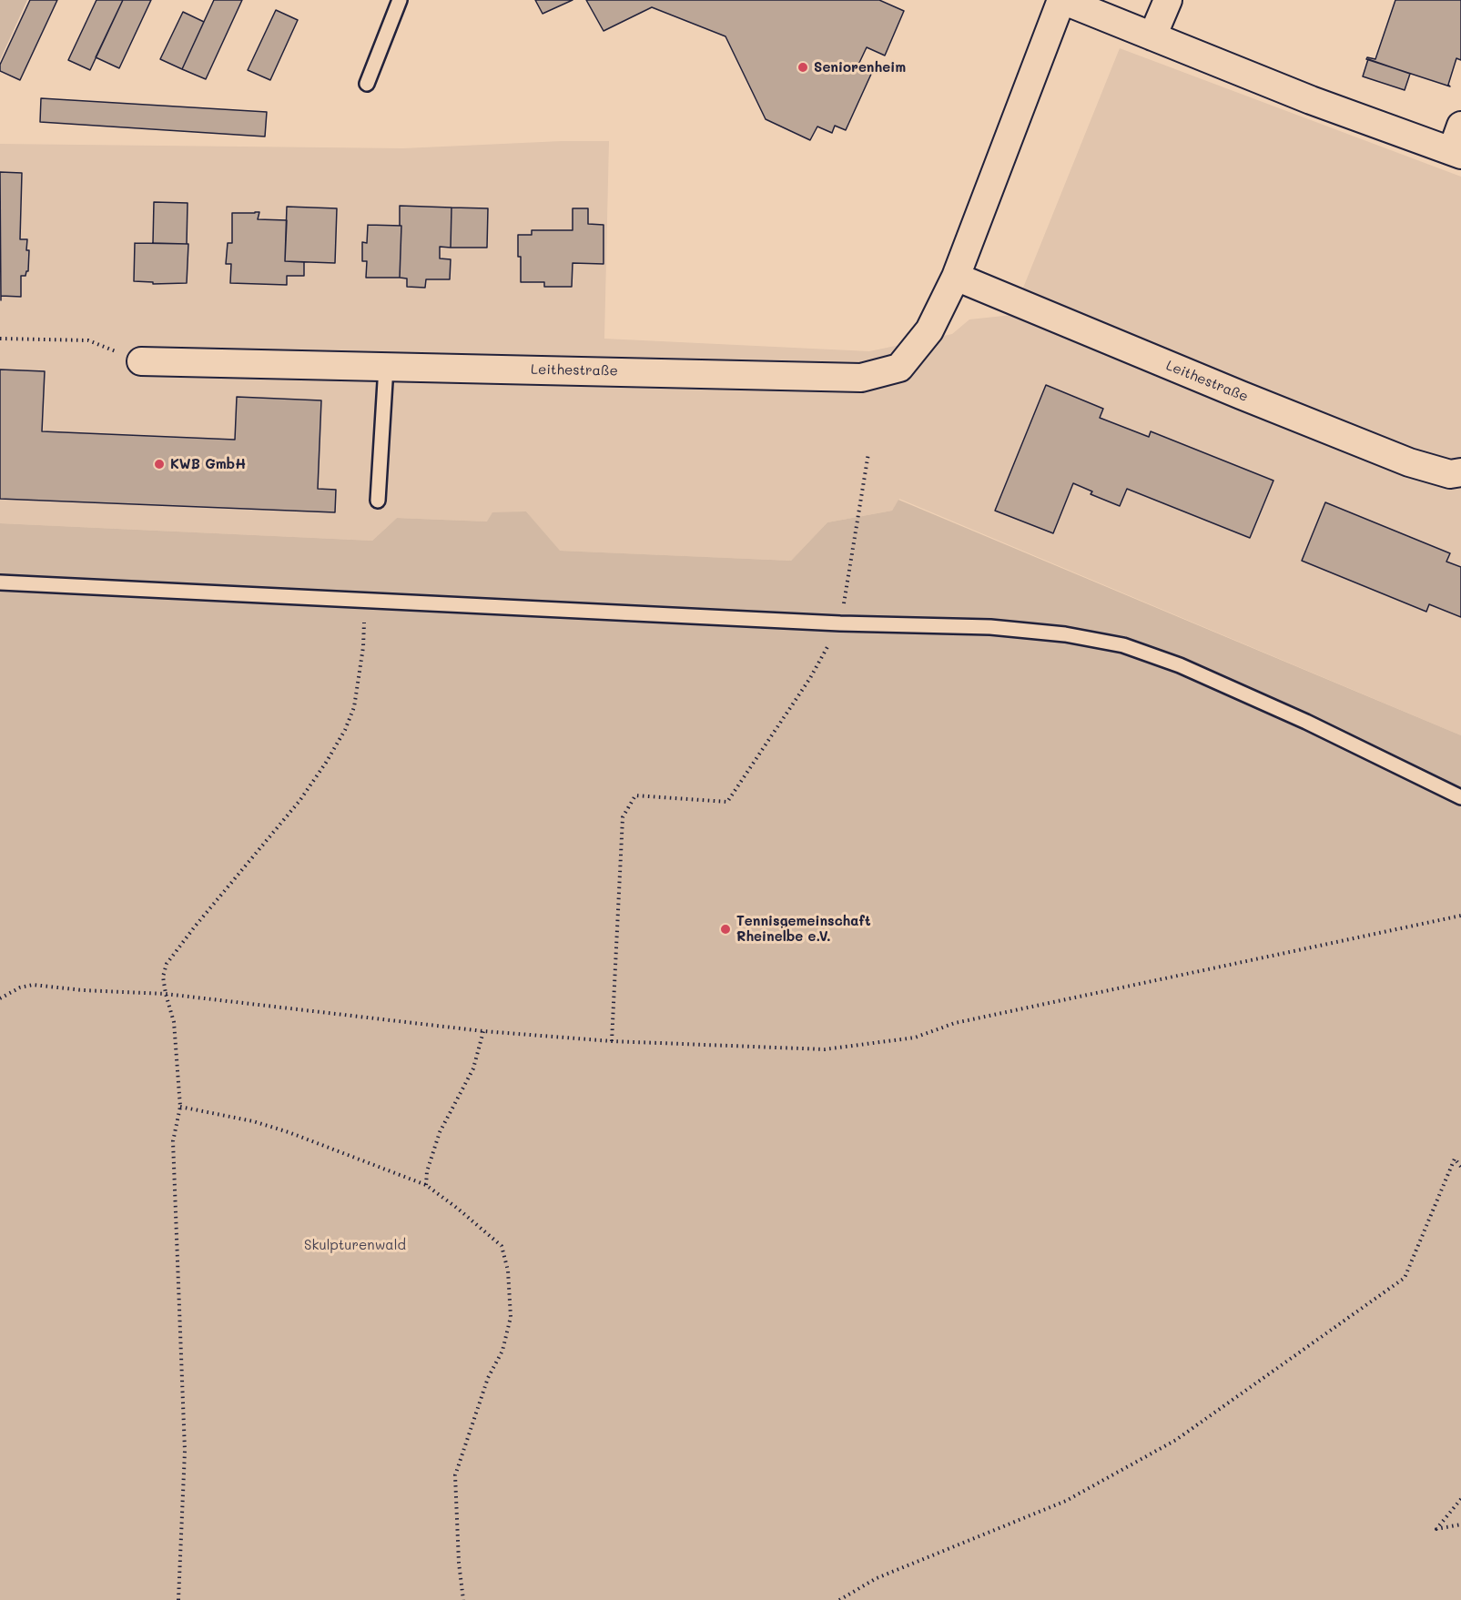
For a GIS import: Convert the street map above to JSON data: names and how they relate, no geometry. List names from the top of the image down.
{
  "streets": {
    "street": ["Leithestraße"]
  },
  "parks": ["Skulpturenwald"],
  "places": ["Seniorenheim", "KWB GmbH", "Tennisgemeinschaft Rheinelbe e.V."]
}
